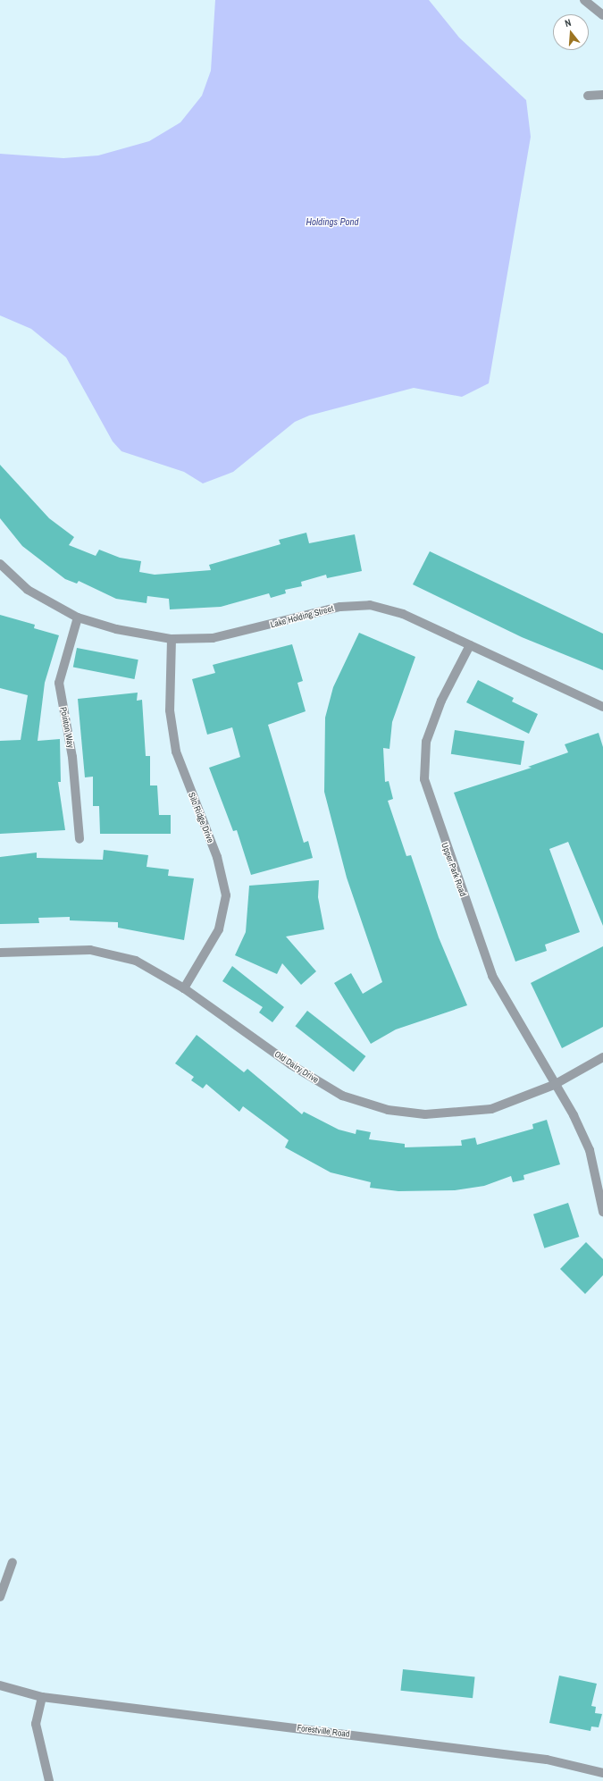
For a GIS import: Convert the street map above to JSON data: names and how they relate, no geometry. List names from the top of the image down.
{
  "streets": {
    "street": [
      "Lake Holding Street",
      "Pointon Way",
      "Silo Ridge Drive",
      "Upper Park Road",
      "Old Dairy Drive",
      "Forestville Road"
    ]
  },
  "crossings": [
    ["Lake Holding Street", "Pointon Way"],
    ["Lake Holding Street", "Silo Ridge Drive"],
    ["Lake Holding Street", "Upper Park Road"],
    ["Silo Ridge Drive", "Old Dairy Drive"],
    ["Upper Park Road", "Old Dairy Drive"]
  ],
  "water": ["Holdings Pond"],
  "north": "top"
}
